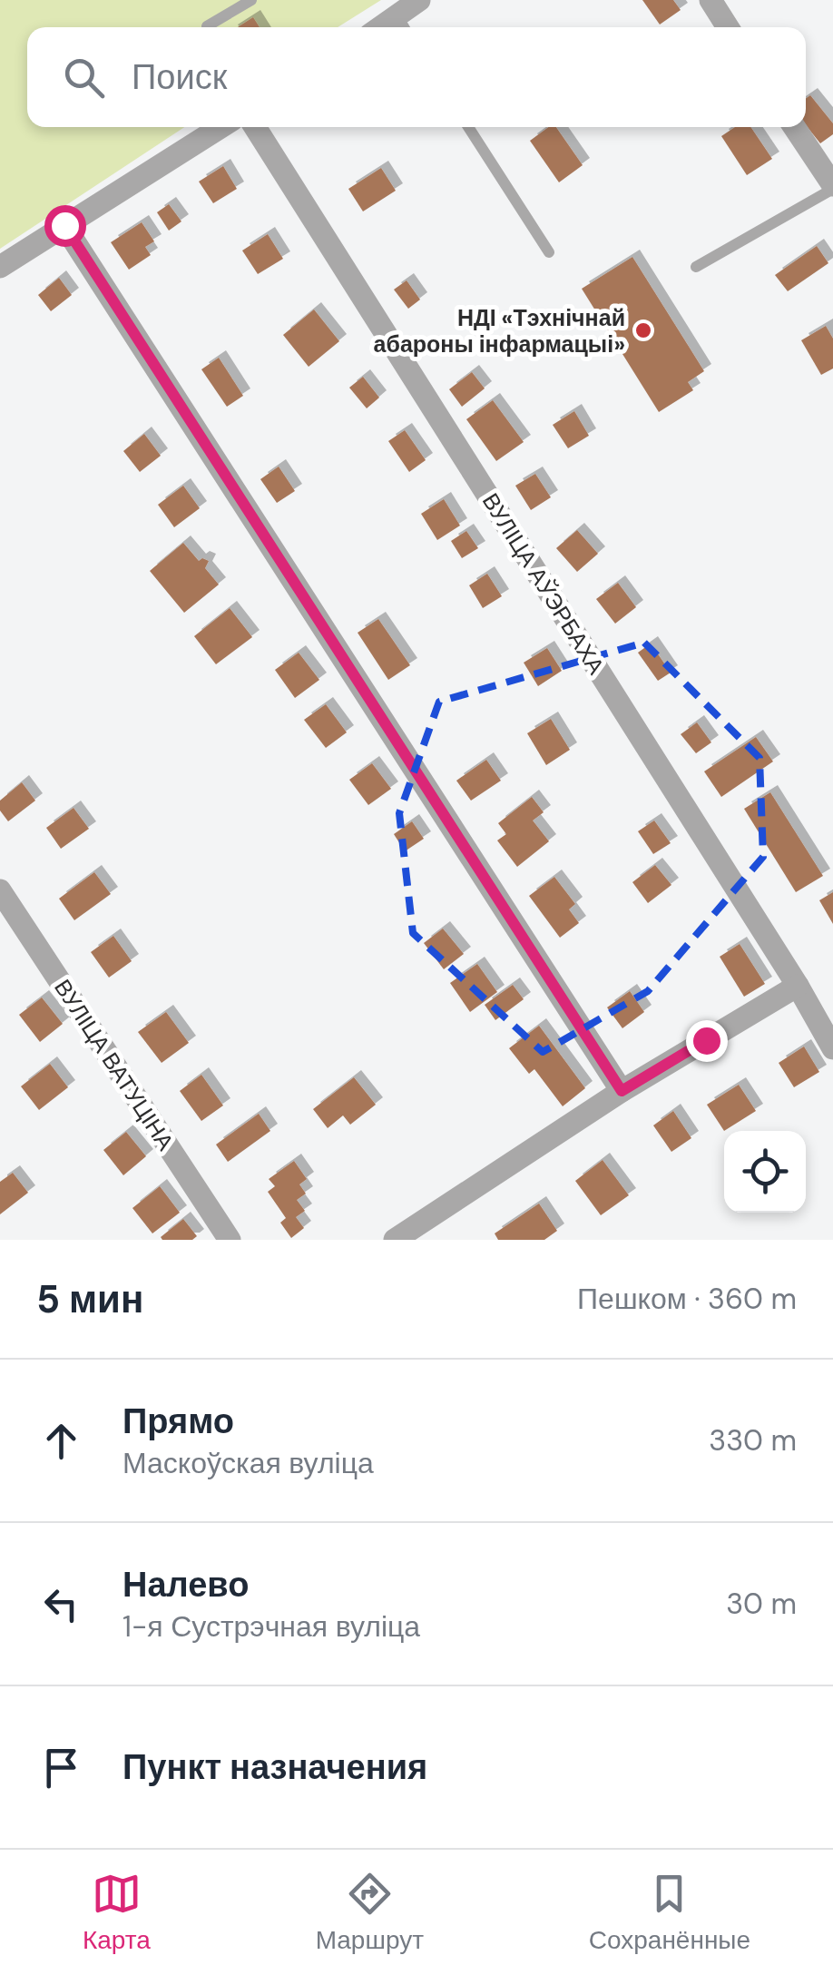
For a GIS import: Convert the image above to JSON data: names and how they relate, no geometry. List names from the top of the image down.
{
  "streets": {
    "street": ["ВУЛІЦА АЎЭРБАХА", "ВУЛІЦА ВАТУЦІНА"]
  },
  "places": ["НДІ «Тэхнічнай абароны інфармацыі»"],
  "page": {
    "search": "Поиск",
    "heading": ["5 мин", "Пешком · 360 m"],
    "list": [
      ["Прямо", "Маскоўская вуліца", "330 m"],
      ["Налево", "1-я Сустрэчная вуліца", "30 m"],
      "Пункт назначения"
    ],
    "nav": ["Карта", "Маршрут", "Сохранённые"]
  }
}
